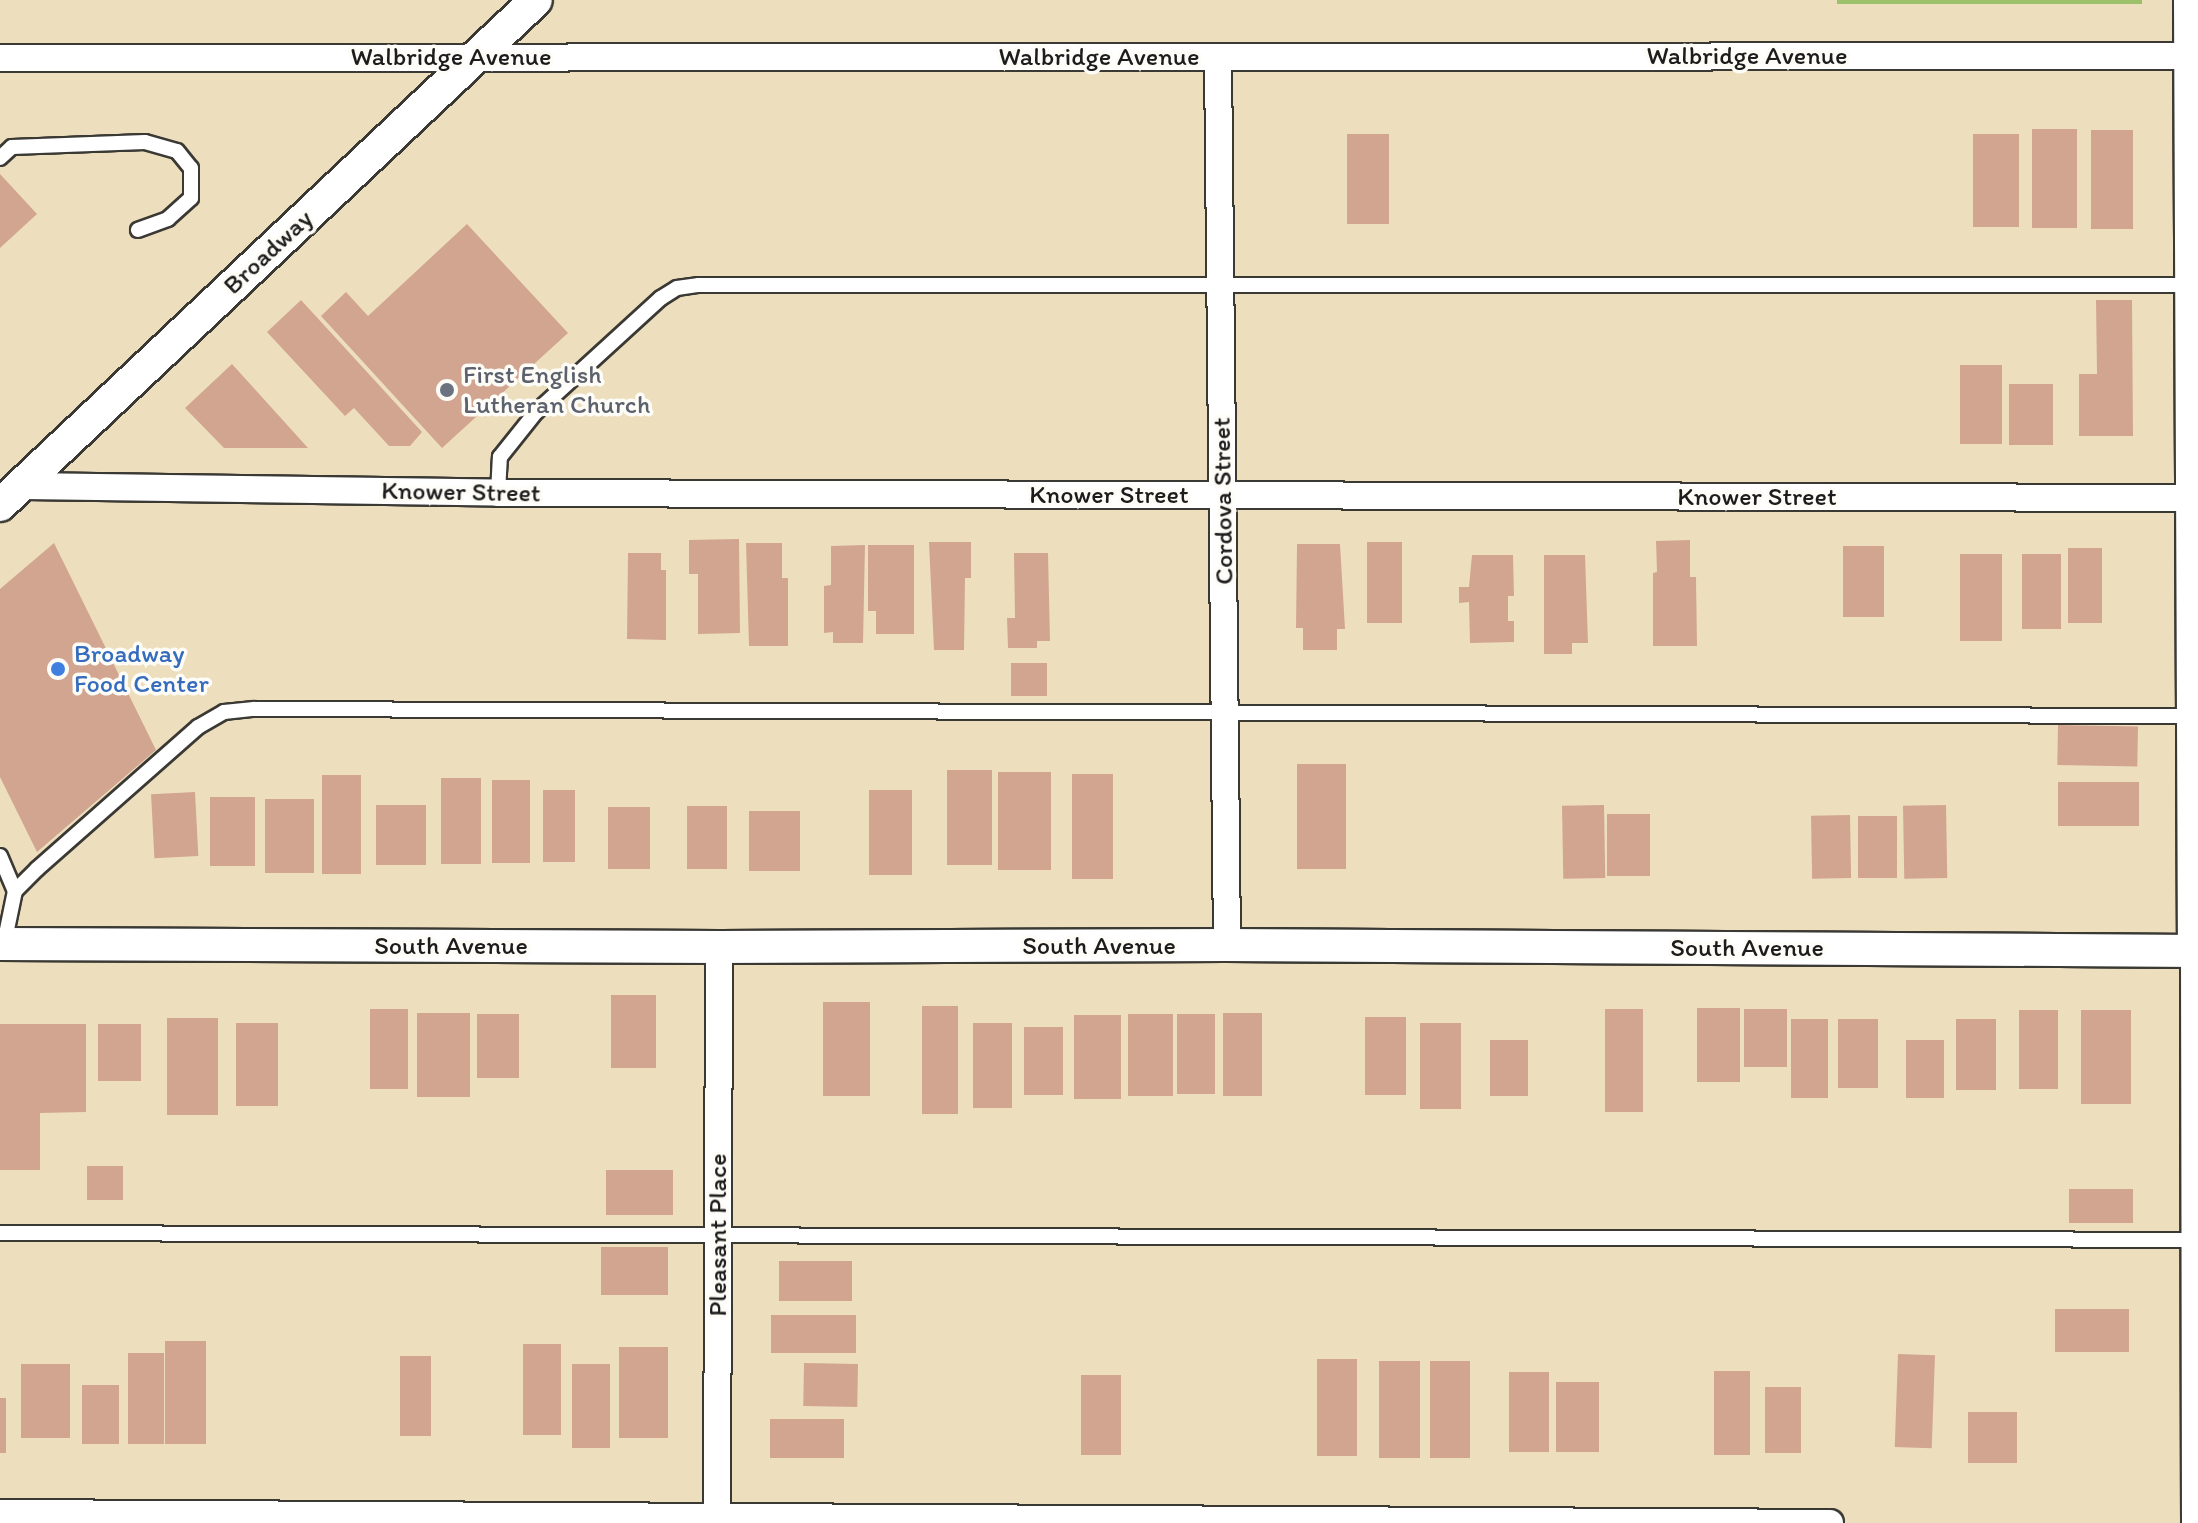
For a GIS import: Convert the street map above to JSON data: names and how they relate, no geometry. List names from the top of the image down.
{
  "streets": {
    "street": [
      "Walbridge Avenue",
      "Broadway",
      "Knower Street",
      "Cordova Street",
      "South Avenue",
      "Pleasant Place"
    ]
  },
  "crossings": [
    ["Walbridge Avenue", "Broadway"],
    ["Walbridge Avenue", "Cordova Street"],
    ["Broadway", "Knower Street"],
    ["Knower Street", "Cordova Street"],
    ["Cordova Street", "South Avenue"],
    ["South Avenue", "Pleasant Place"]
  ],
  "places": ["First English Lutheran Church", "Broadway Food Center"]
}
